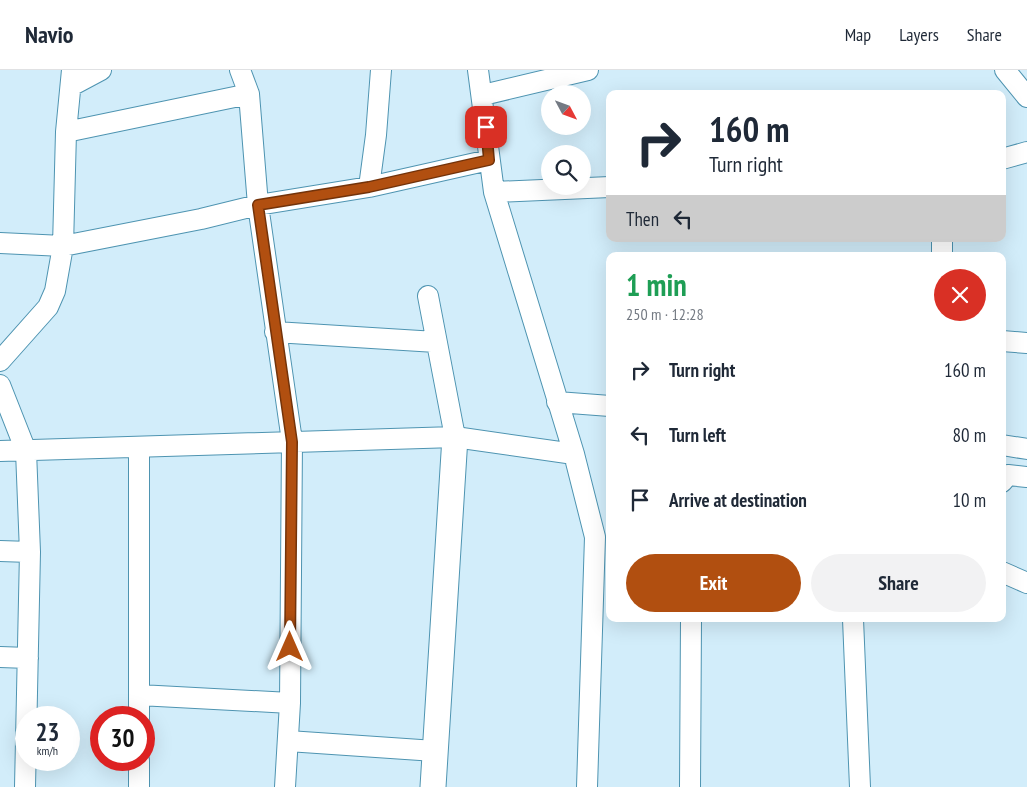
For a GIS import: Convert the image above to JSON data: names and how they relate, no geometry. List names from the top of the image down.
{
  "north": "bottom right",
  "page": {
    "header": "Navio",
    "nav": ["Map", "Layers", "Share"],
    "turn": ["160 m", "Turn right"],
    "then": "Then",
    "heading": ["1 min", "250 m · 12:28"],
    "list": [
      {
        "name": "Turn right",
        "value": "160 m"
      },
      {
        "name": "Turn left",
        "value": "80 m"
      },
      {
        "name": "Arrive at destination",
        "value": "10 m"
      }
    ],
    "buttons": ["Exit", "Share"],
    "speed": "23 km/h",
    "limit": "30"
  }
}
